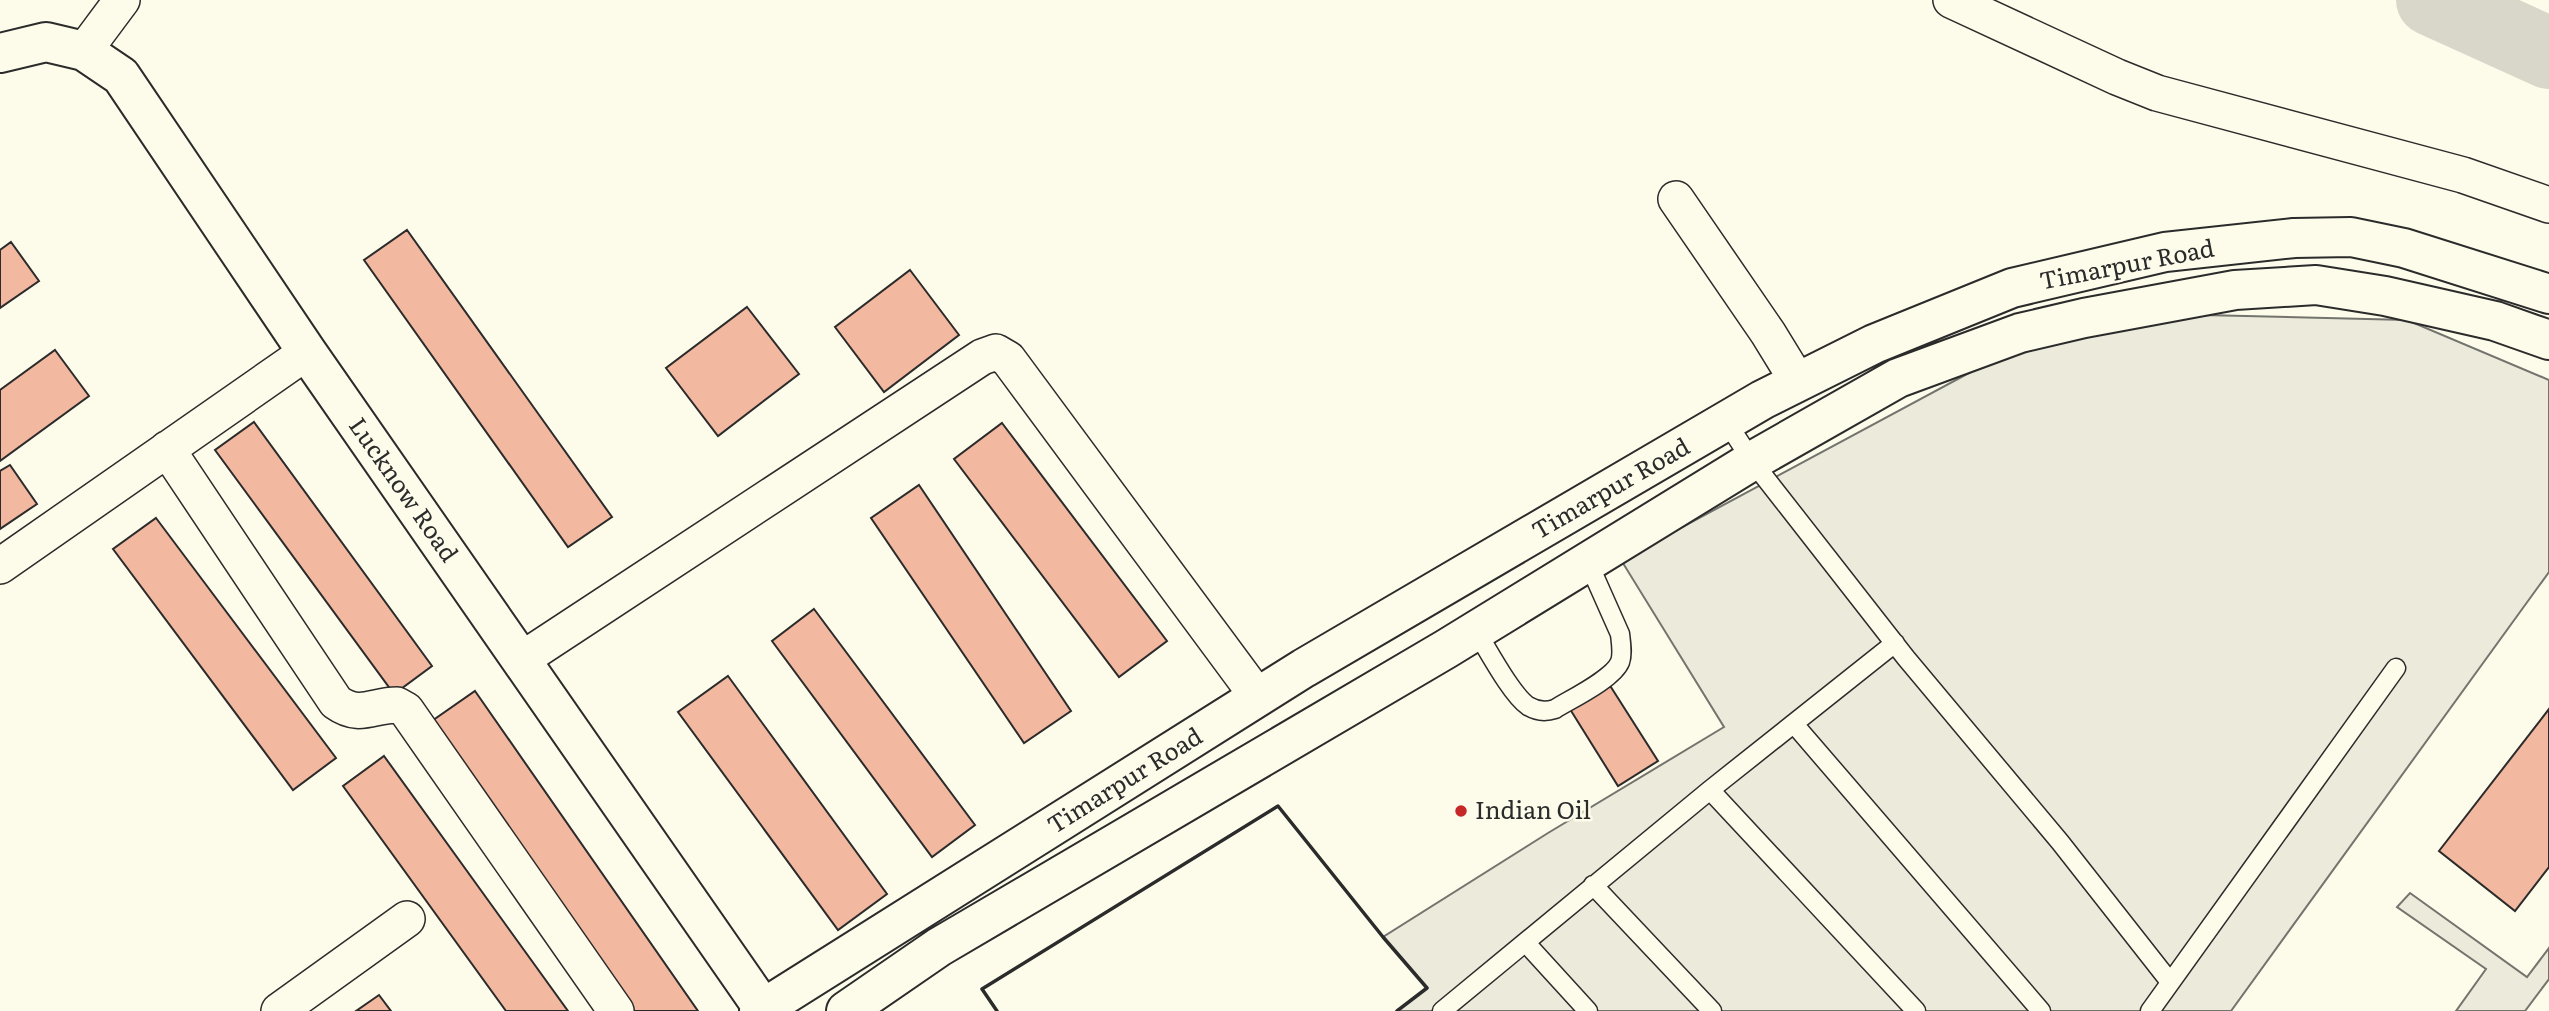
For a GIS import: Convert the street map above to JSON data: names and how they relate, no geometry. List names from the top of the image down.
{
  "streets": {
    "street": ["Timarpur Road", "Lucknow Road"]
  },
  "crossings": [
    ["Timarpur Road", "Lucknow Road"]
  ],
  "places": ["Indian Oil"]
}
